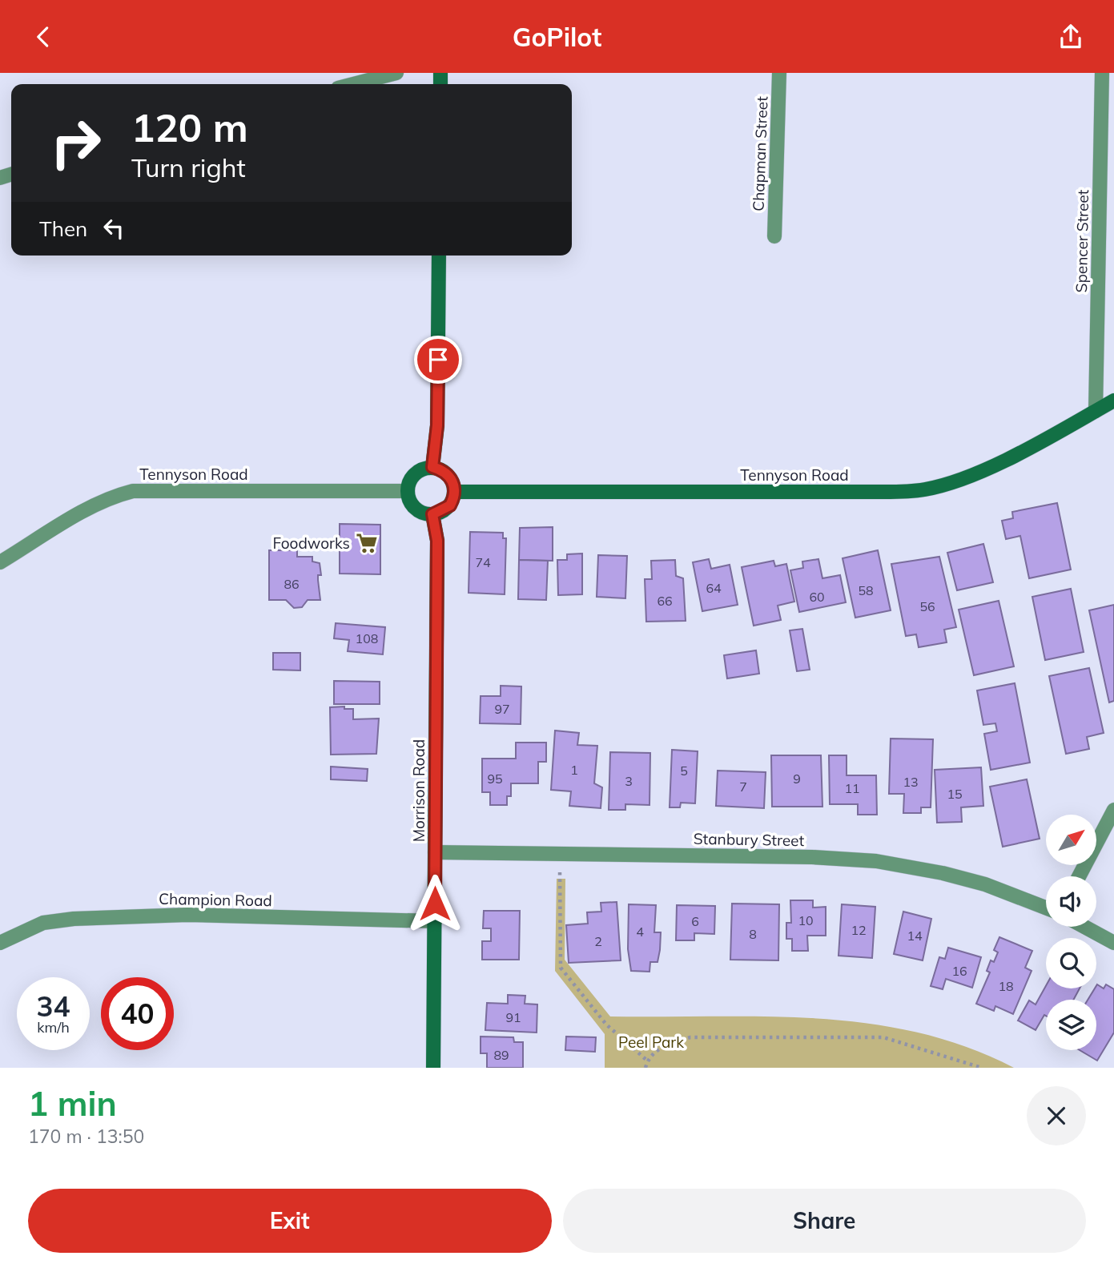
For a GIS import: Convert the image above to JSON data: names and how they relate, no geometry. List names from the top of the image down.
{
  "streets": {
    "street": [
      "Chapman Street",
      "Spencer Street",
      "Tennyson Road",
      "Morrison Road",
      "Stanbury Street",
      "Champion Road"
    ]
  },
  "crossings": [
    ["Spencer Street", "Tennyson Road"],
    ["Tennyson Road", "Morrison Road"],
    ["Morrison Road", "Stanbury Street"],
    ["Morrison Road", "Champion Road"]
  ],
  "parks": ["Peel Park"],
  "places": {
    "supermarket": ["Foodworks"]
  },
  "house_numbers": [
    "74",
    "86",
    "64",
    "58",
    "60",
    "66",
    "56",
    "108",
    "97",
    "1",
    "5",
    "95",
    "9",
    "3",
    "13",
    "7",
    "11",
    "15",
    "10",
    "6",
    "12",
    "4",
    "8",
    "14",
    "2",
    "16",
    "18",
    "91",
    "89"
  ],
  "north": "top right",
  "page": {
    "header": "GoPilot",
    "turn": ["120 m", "Turn right"],
    "then": "Then",
    "speed": "34 km/h",
    "limit": "40",
    "heading": ["1 min", "170 m · 13:50"],
    "buttons": ["Exit", "Share"]
  }
}
